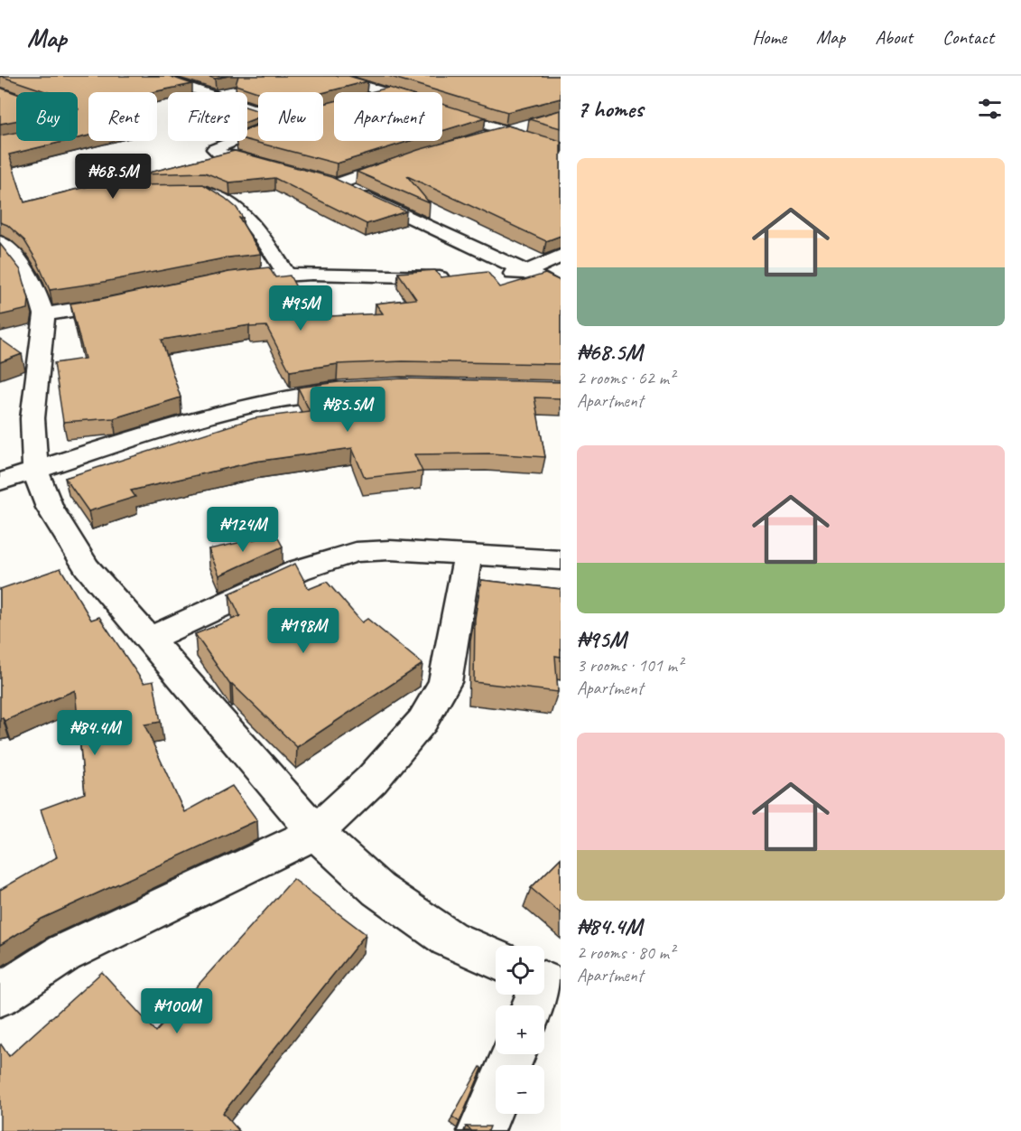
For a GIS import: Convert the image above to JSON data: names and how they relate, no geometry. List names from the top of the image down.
{
  "page": {
    "header": "Map",
    "nav": [
      "Home",
      "Map",
      "About",
      "Contact"
    ],
    "heading": "7 homes",
    "chip": [
      "Buy",
      "Rent",
      "Filters",
      "New",
      "Apartment"
    ],
    "list": [
      {
        "name": "₦68.5M",
        "note": "2 rooms · 62 m² · Apartment"
      },
      {
        "name": "₦95M",
        "note": "3 rooms · 101 m² · Apartment"
      },
      {
        "name": "₦84.4M",
        "note": "2 rooms · 80 m² · Apartment"
      }
    ],
    "price": [
      "₦68.5M",
      "₦95M",
      "₦85.5M",
      "₦124M",
      "₦198M",
      "₦84.4M",
      "₦100M"
    ],
    "map_buttons": ["+", "−"]
  }
}
